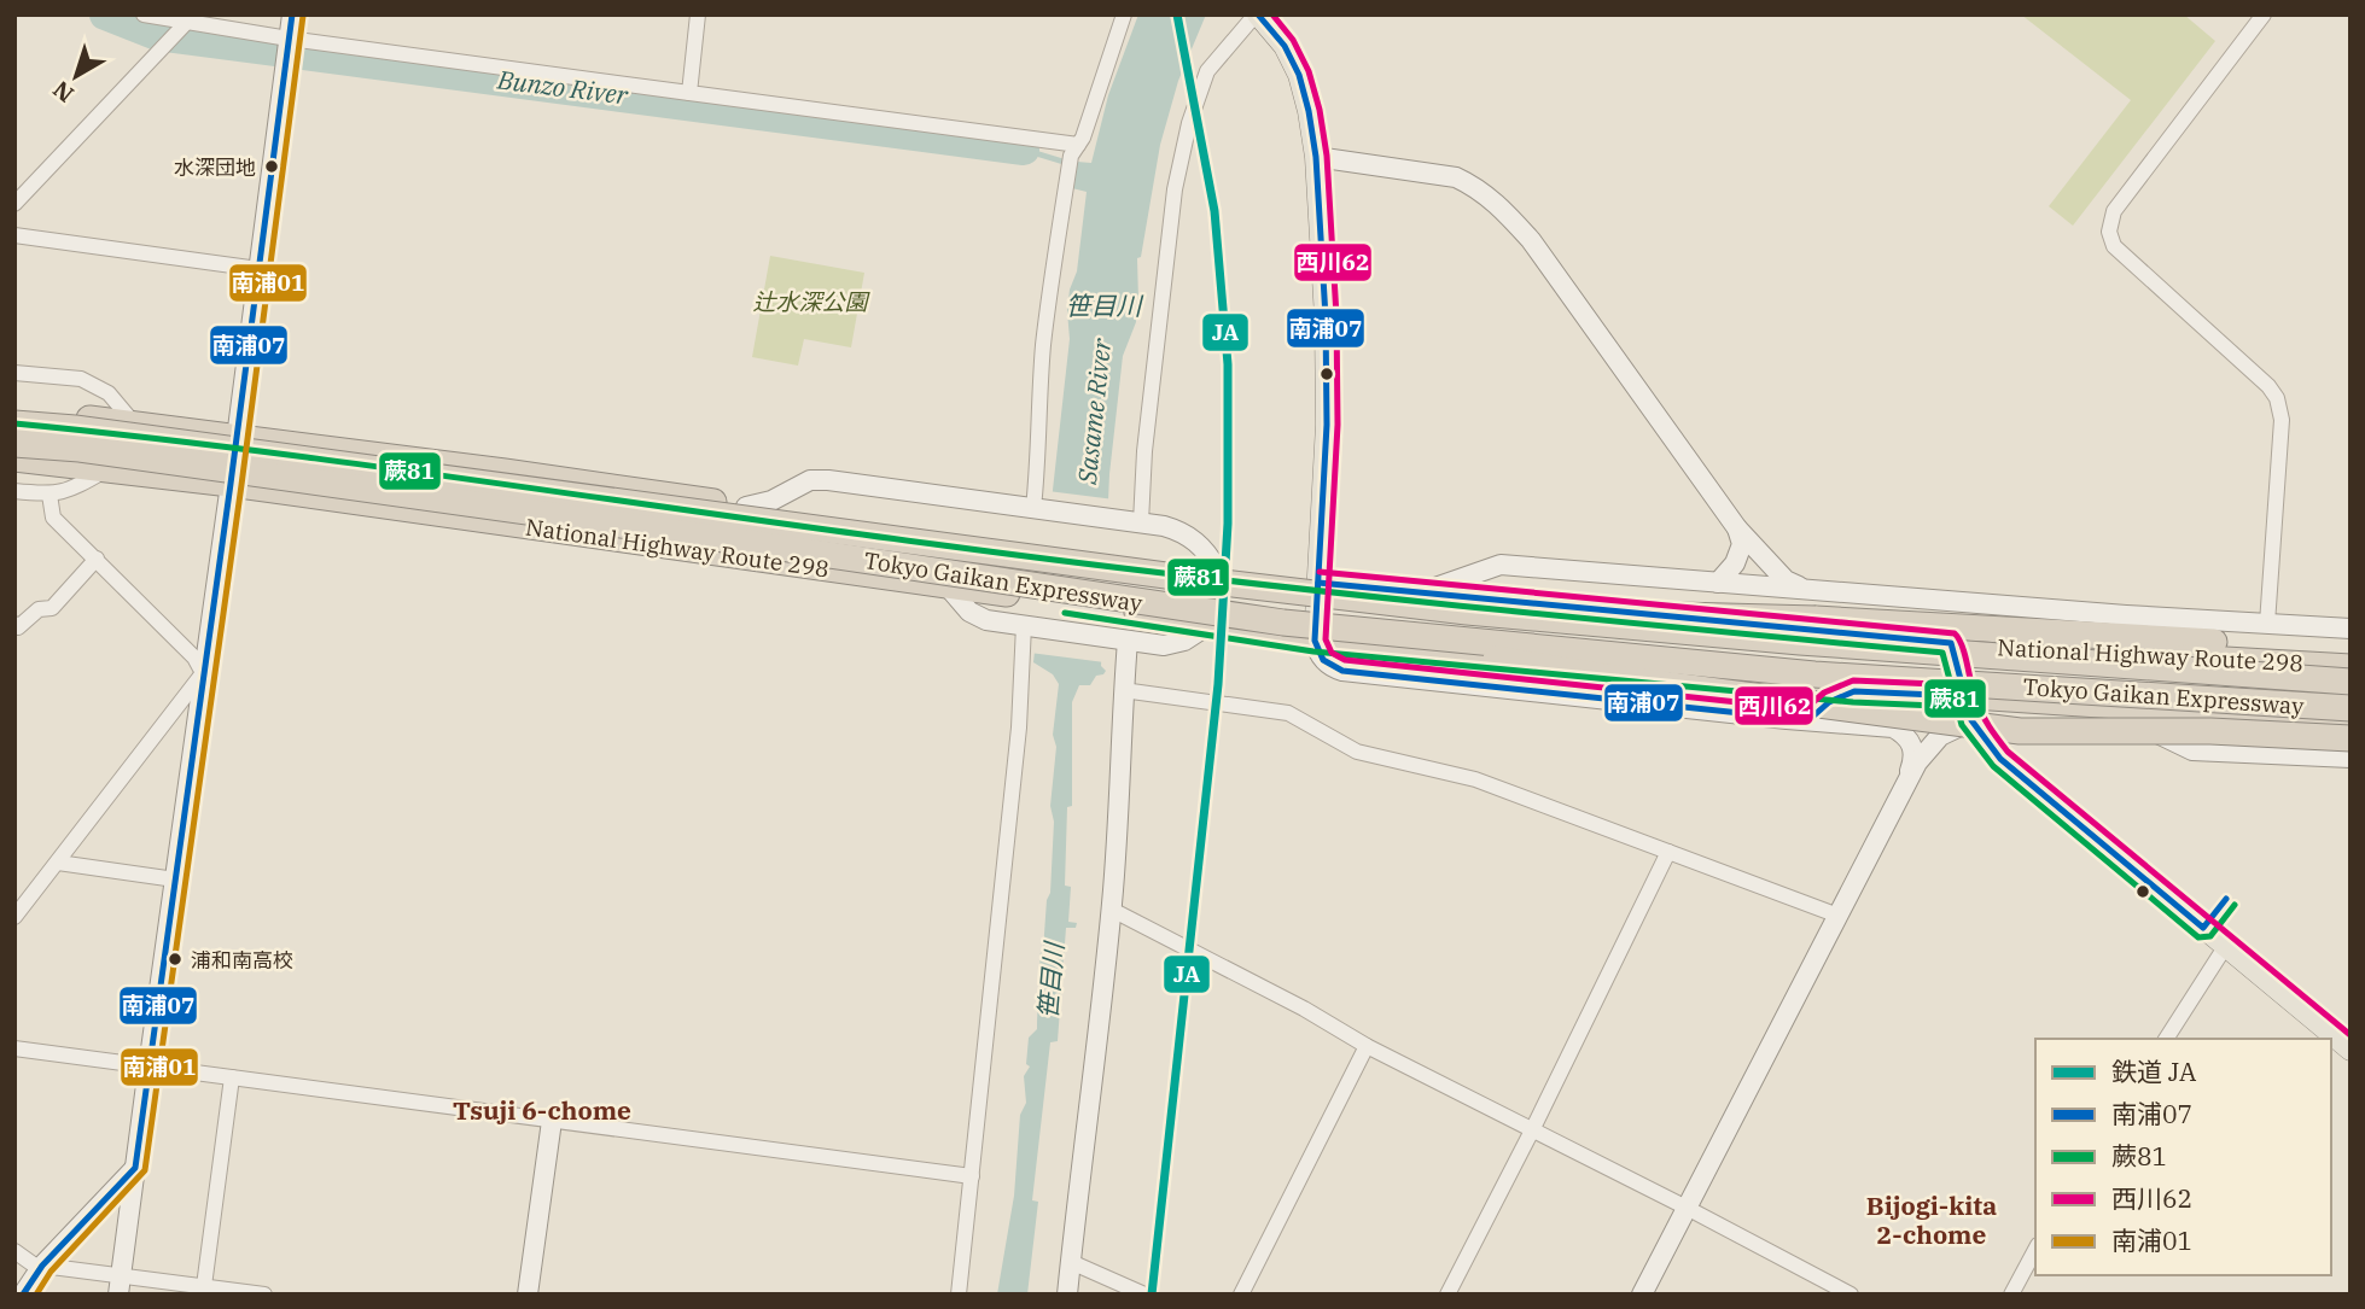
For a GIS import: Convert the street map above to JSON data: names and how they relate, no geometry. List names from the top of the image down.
{
  "streets": {
    "highway": ["National Highway Route 298", "Tokyo Gaikan Expressway"]
  },
  "districts": ["Tsuji 6-chome", "Bijogi-kita 2-chome"],
  "water": ["Bunzo River", "笹目川", "Sasame River"],
  "parks": ["辻水深公園"],
  "places": ["水深団地", "浦和南高校"],
  "lines": [
    "rail line JA",
    "transit line 南浦07",
    "transit line 西川62",
    "transit line 南浦01",
    "transit line 蕨81"
  ],
  "legend": [
    "鉄道 JA",
    "南浦07",
    "蕨81",
    "西川62",
    "南浦01"
  ],
  "north": "bottom left"
}
